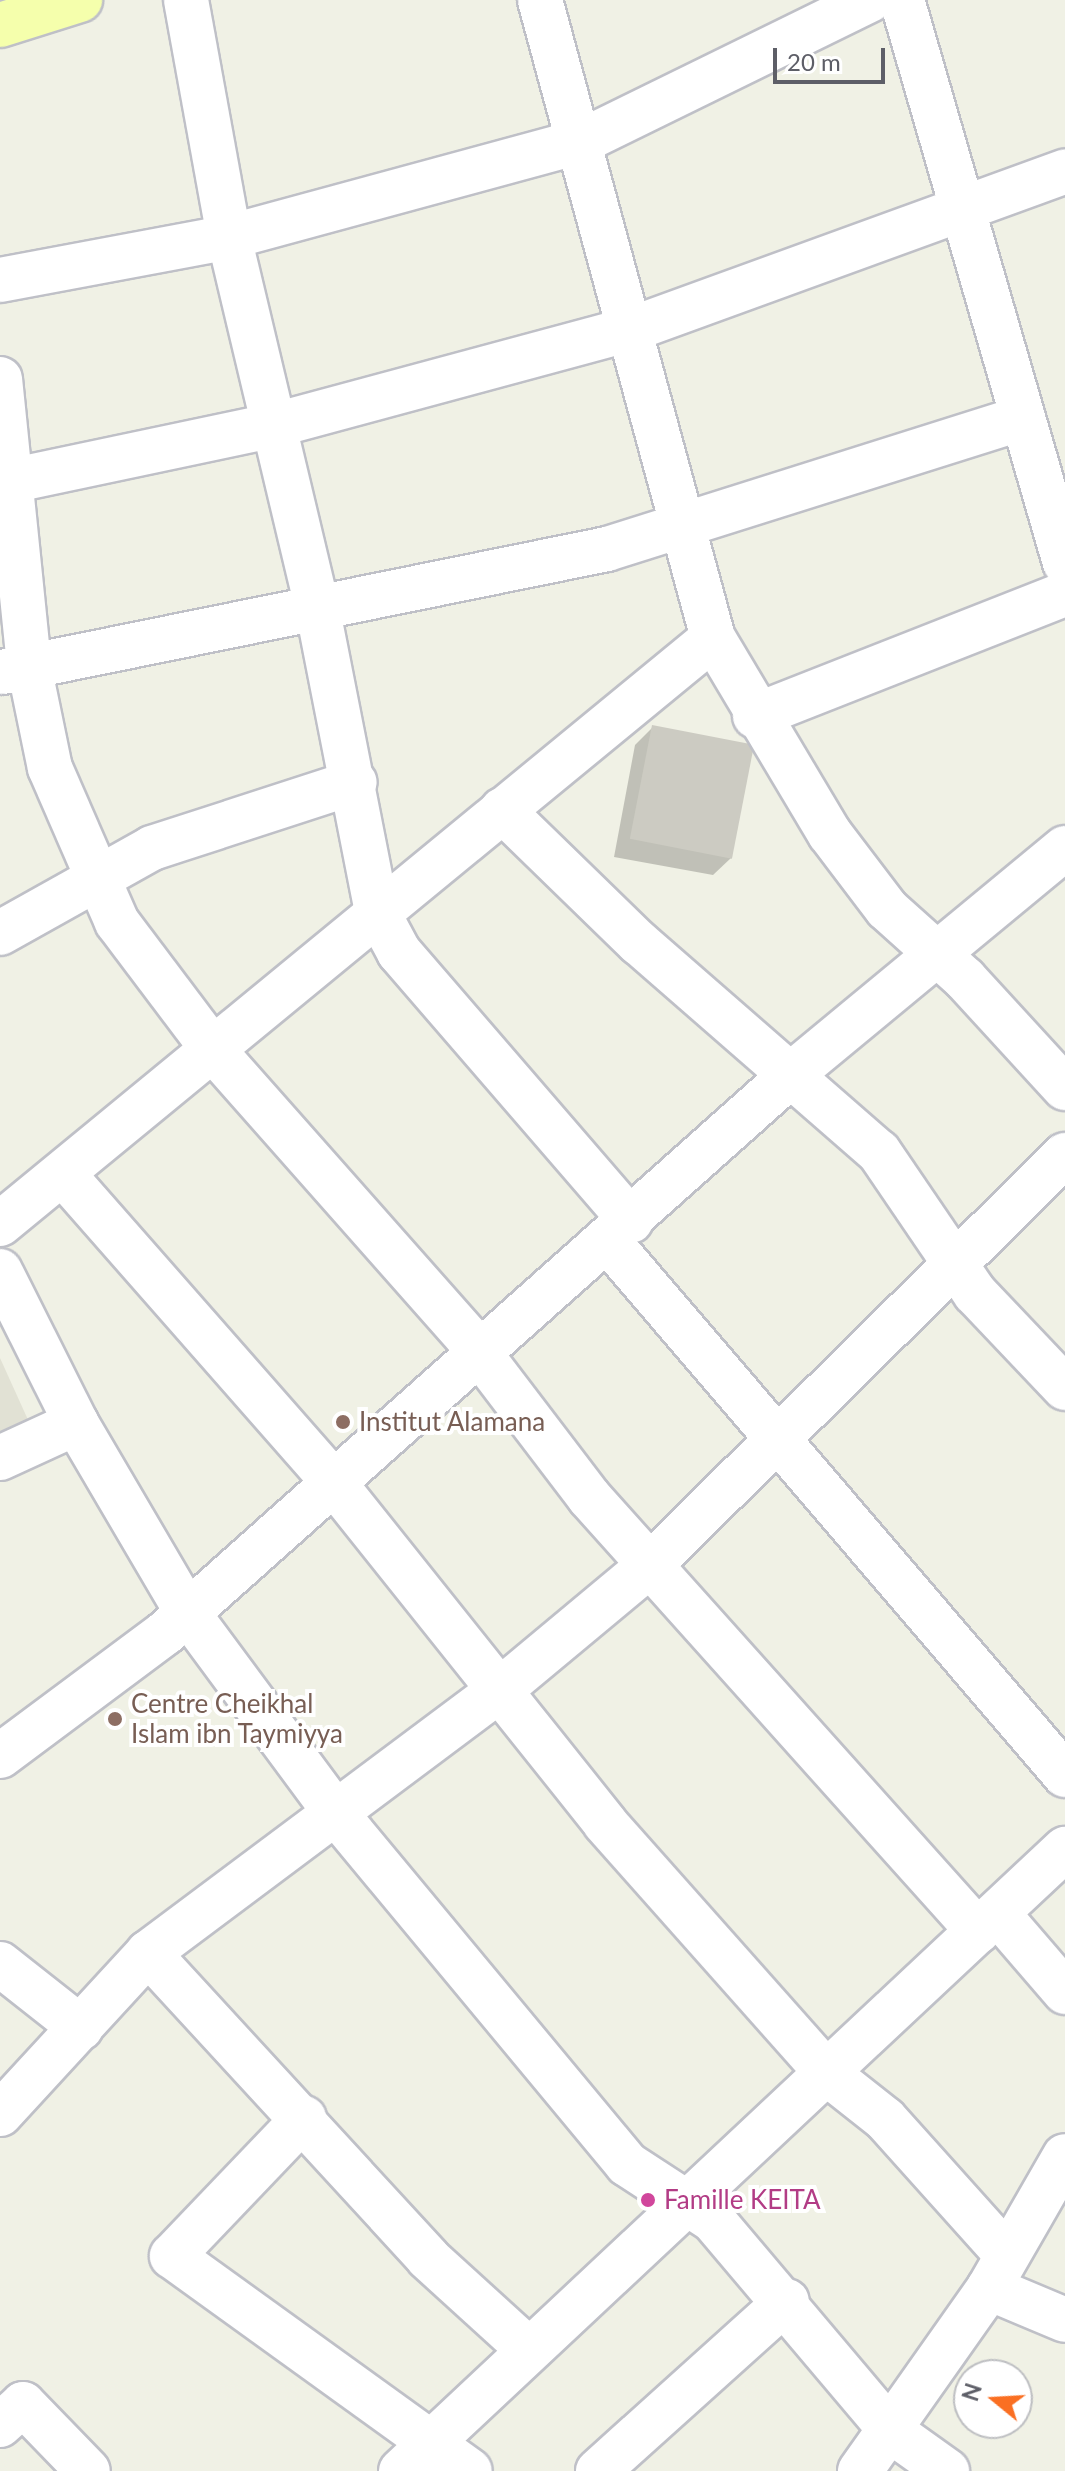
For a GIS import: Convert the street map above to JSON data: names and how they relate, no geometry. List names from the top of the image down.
{
  "places": ["Institut Alamana", "Centre Cheikhal Islam ibn Taymiyya", "Famille KEITA"],
  "scale_bar": "20 m",
  "north": "left"
}
